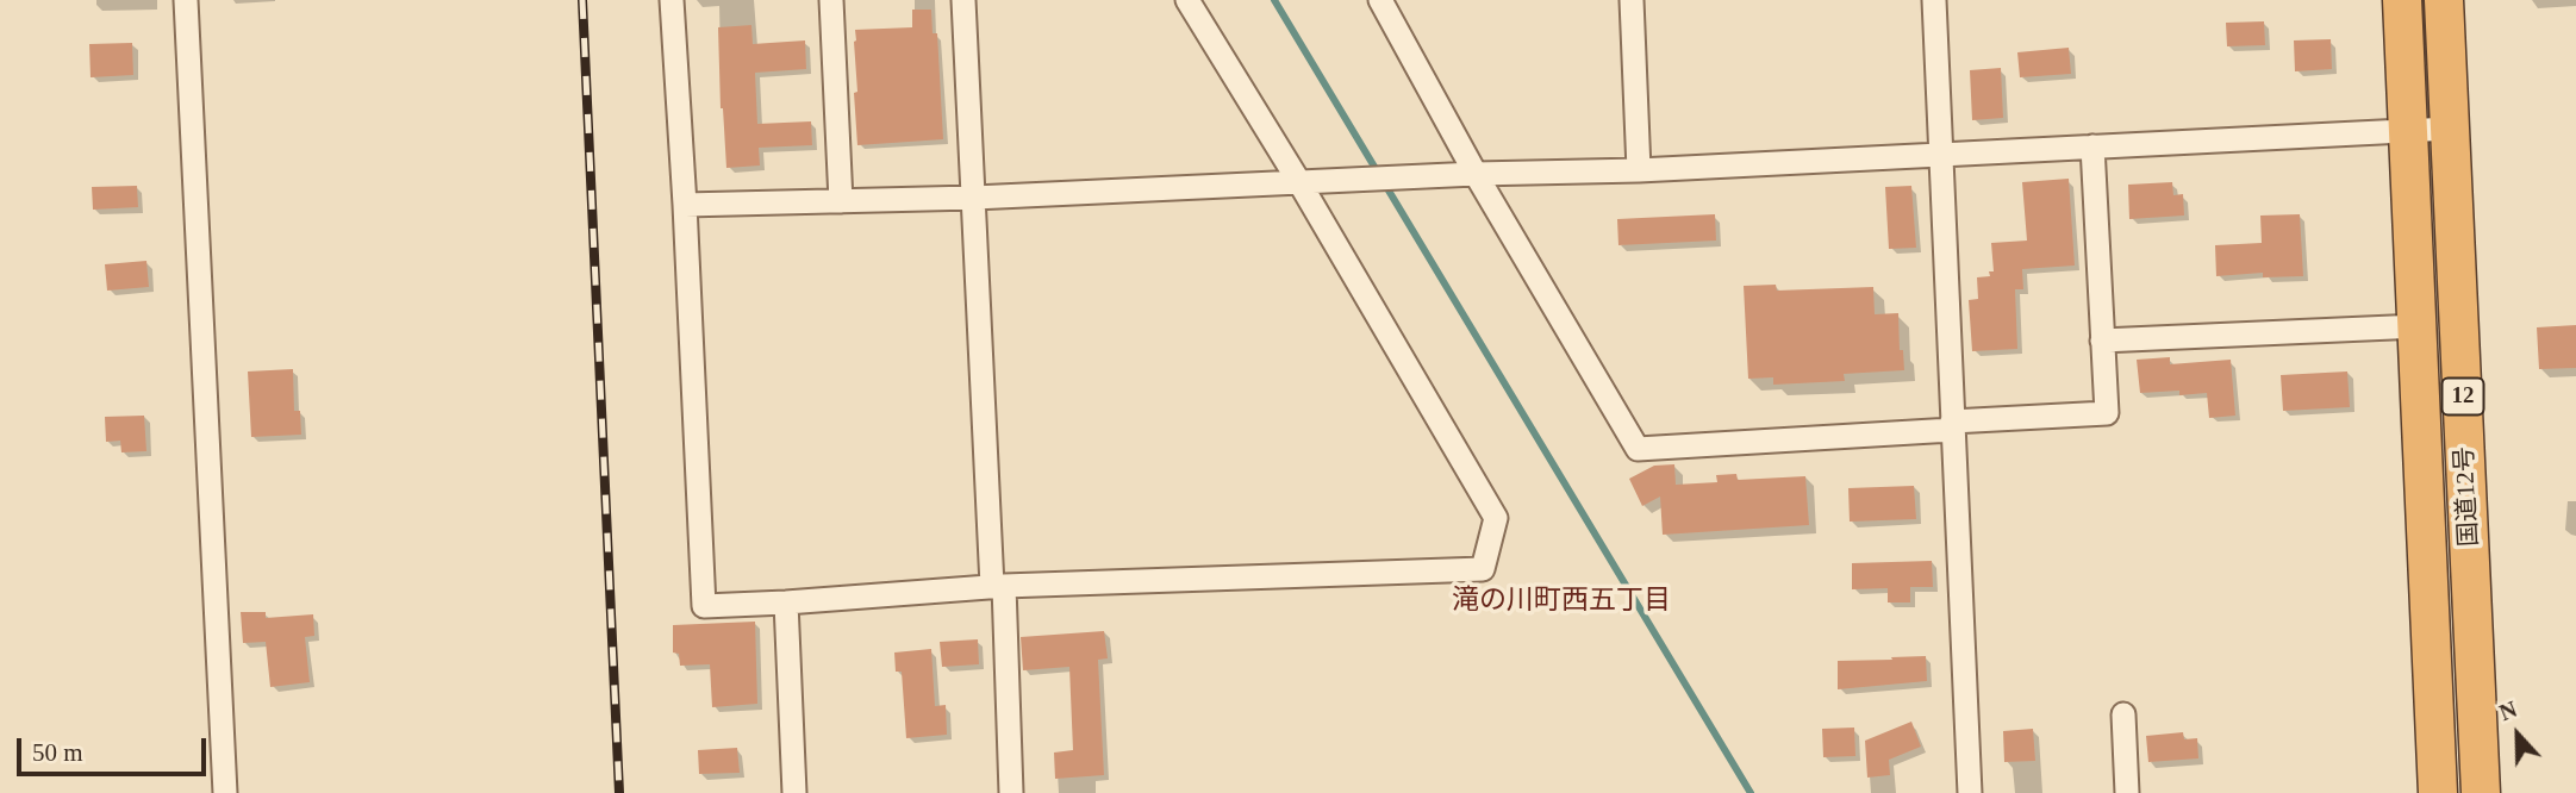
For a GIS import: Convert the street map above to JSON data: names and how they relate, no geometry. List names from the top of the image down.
{
  "streets": {
    "highway": ["12", "国道12号"]
  },
  "districts": ["滝の川町西五丁目"],
  "scale_bar": "50 m",
  "north": "top"
}
